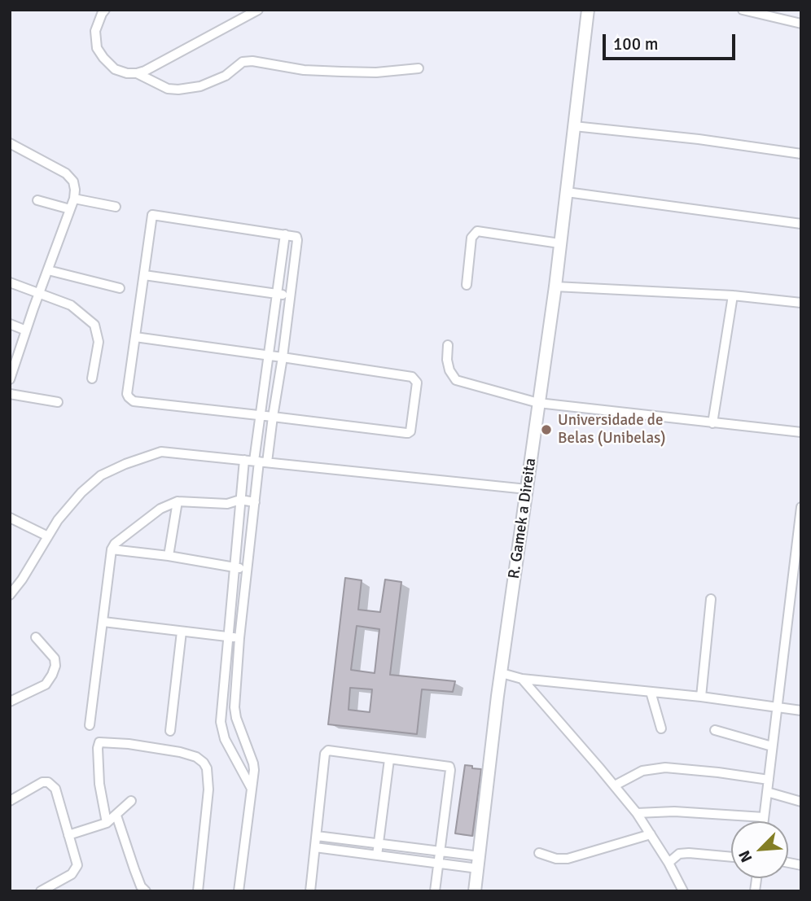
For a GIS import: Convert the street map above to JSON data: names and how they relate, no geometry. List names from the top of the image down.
{
  "streets": {
    "main road": ["R. Gamek a Direita"]
  },
  "places": ["Universidade de Belas (Unibelas)"],
  "scale_bar": "100 m",
  "north": "bottom left"
}
